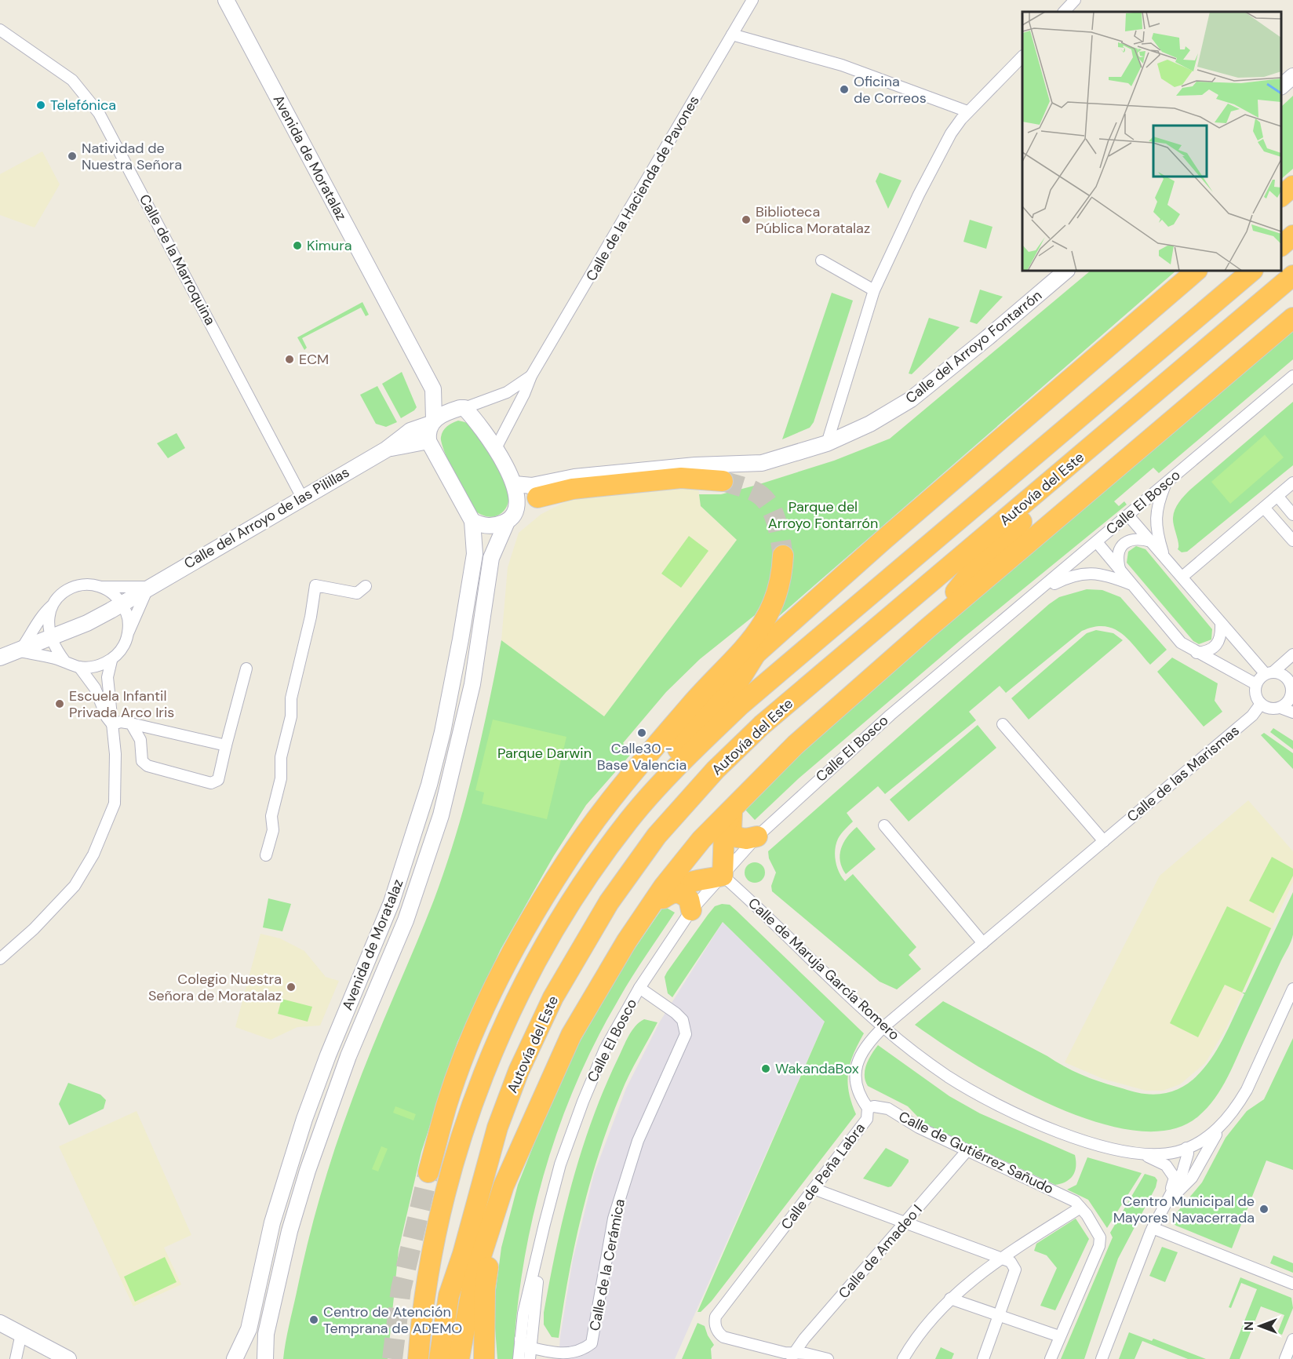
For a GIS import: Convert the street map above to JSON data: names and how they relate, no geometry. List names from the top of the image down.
{
  "streets": {
    "highway": ["Autovía del Este"],
    "street": [
      "Avenida de Moratalaz",
      "Calle de la Hacienda de Pavones",
      "Calle de la Marroquina",
      "Calle del Arroyo Fontarrón",
      "Calle El Bosco",
      "Calle del Arroyo de las Pilillas",
      "Calle de las Marismas",
      "Calle de Maruja García Romero",
      "Calle de Gutiérrez Sañudo",
      "Calle de Peña Labra",
      "Calle de Amadeo I",
      "Calle de la Cerámica"
    ]
  },
  "crossings": [
    ["Avenida de Moratalaz", "Calle de la Hacienda de Pavones"],
    ["Avenida de Moratalaz", "Calle del Arroyo Fontarrón"],
    ["Avenida de Moratalaz", "Calle del Arroyo de las Pilillas"],
    ["Calle de la Hacienda de Pavones", "Calle del Arroyo de las Pilillas"],
    ["Calle de la Marroquina", "Calle del Arroyo de las Pilillas"],
    ["Calle El Bosco", "Calle de Maruja García Romero"],
    ["Calle El Bosco", "Calle de la Cerámica"],
    ["Calle de las Marismas", "Calle de Maruja García Romero"],
    ["Calle de las Marismas", "Calle de Peña Labra"],
    ["Calle de Maruja García Romero", "Calle de Peña Labra"],
    ["Calle de Gutiérrez Sañudo", "Calle de Peña Labra"],
    ["Calle de Gutiérrez Sañudo", "Calle de Amadeo I"],
    ["Calle de Peña Labra", "Calle de Amadeo I"]
  ],
  "parks": ["Parque del Arroyo Fontarrón", "Parque Darwin"],
  "places": [
    "Oficina de Correos",
    "Telefónica",
    "Natividad de Nuestra Señora",
    "Biblioteca Pública Moratalaz",
    "Kimura",
    "ECM",
    "Escuela Infantil Privada Arco Iris",
    "Calle30 - Base Valencia",
    "Colegio Nuestra Señora de Moratalaz",
    "WakandaBox",
    "Centro Municipal de Mayores Navacerrada",
    "Centro de Atención Temprana de ADEMO"
  ],
  "north": "left"
}
